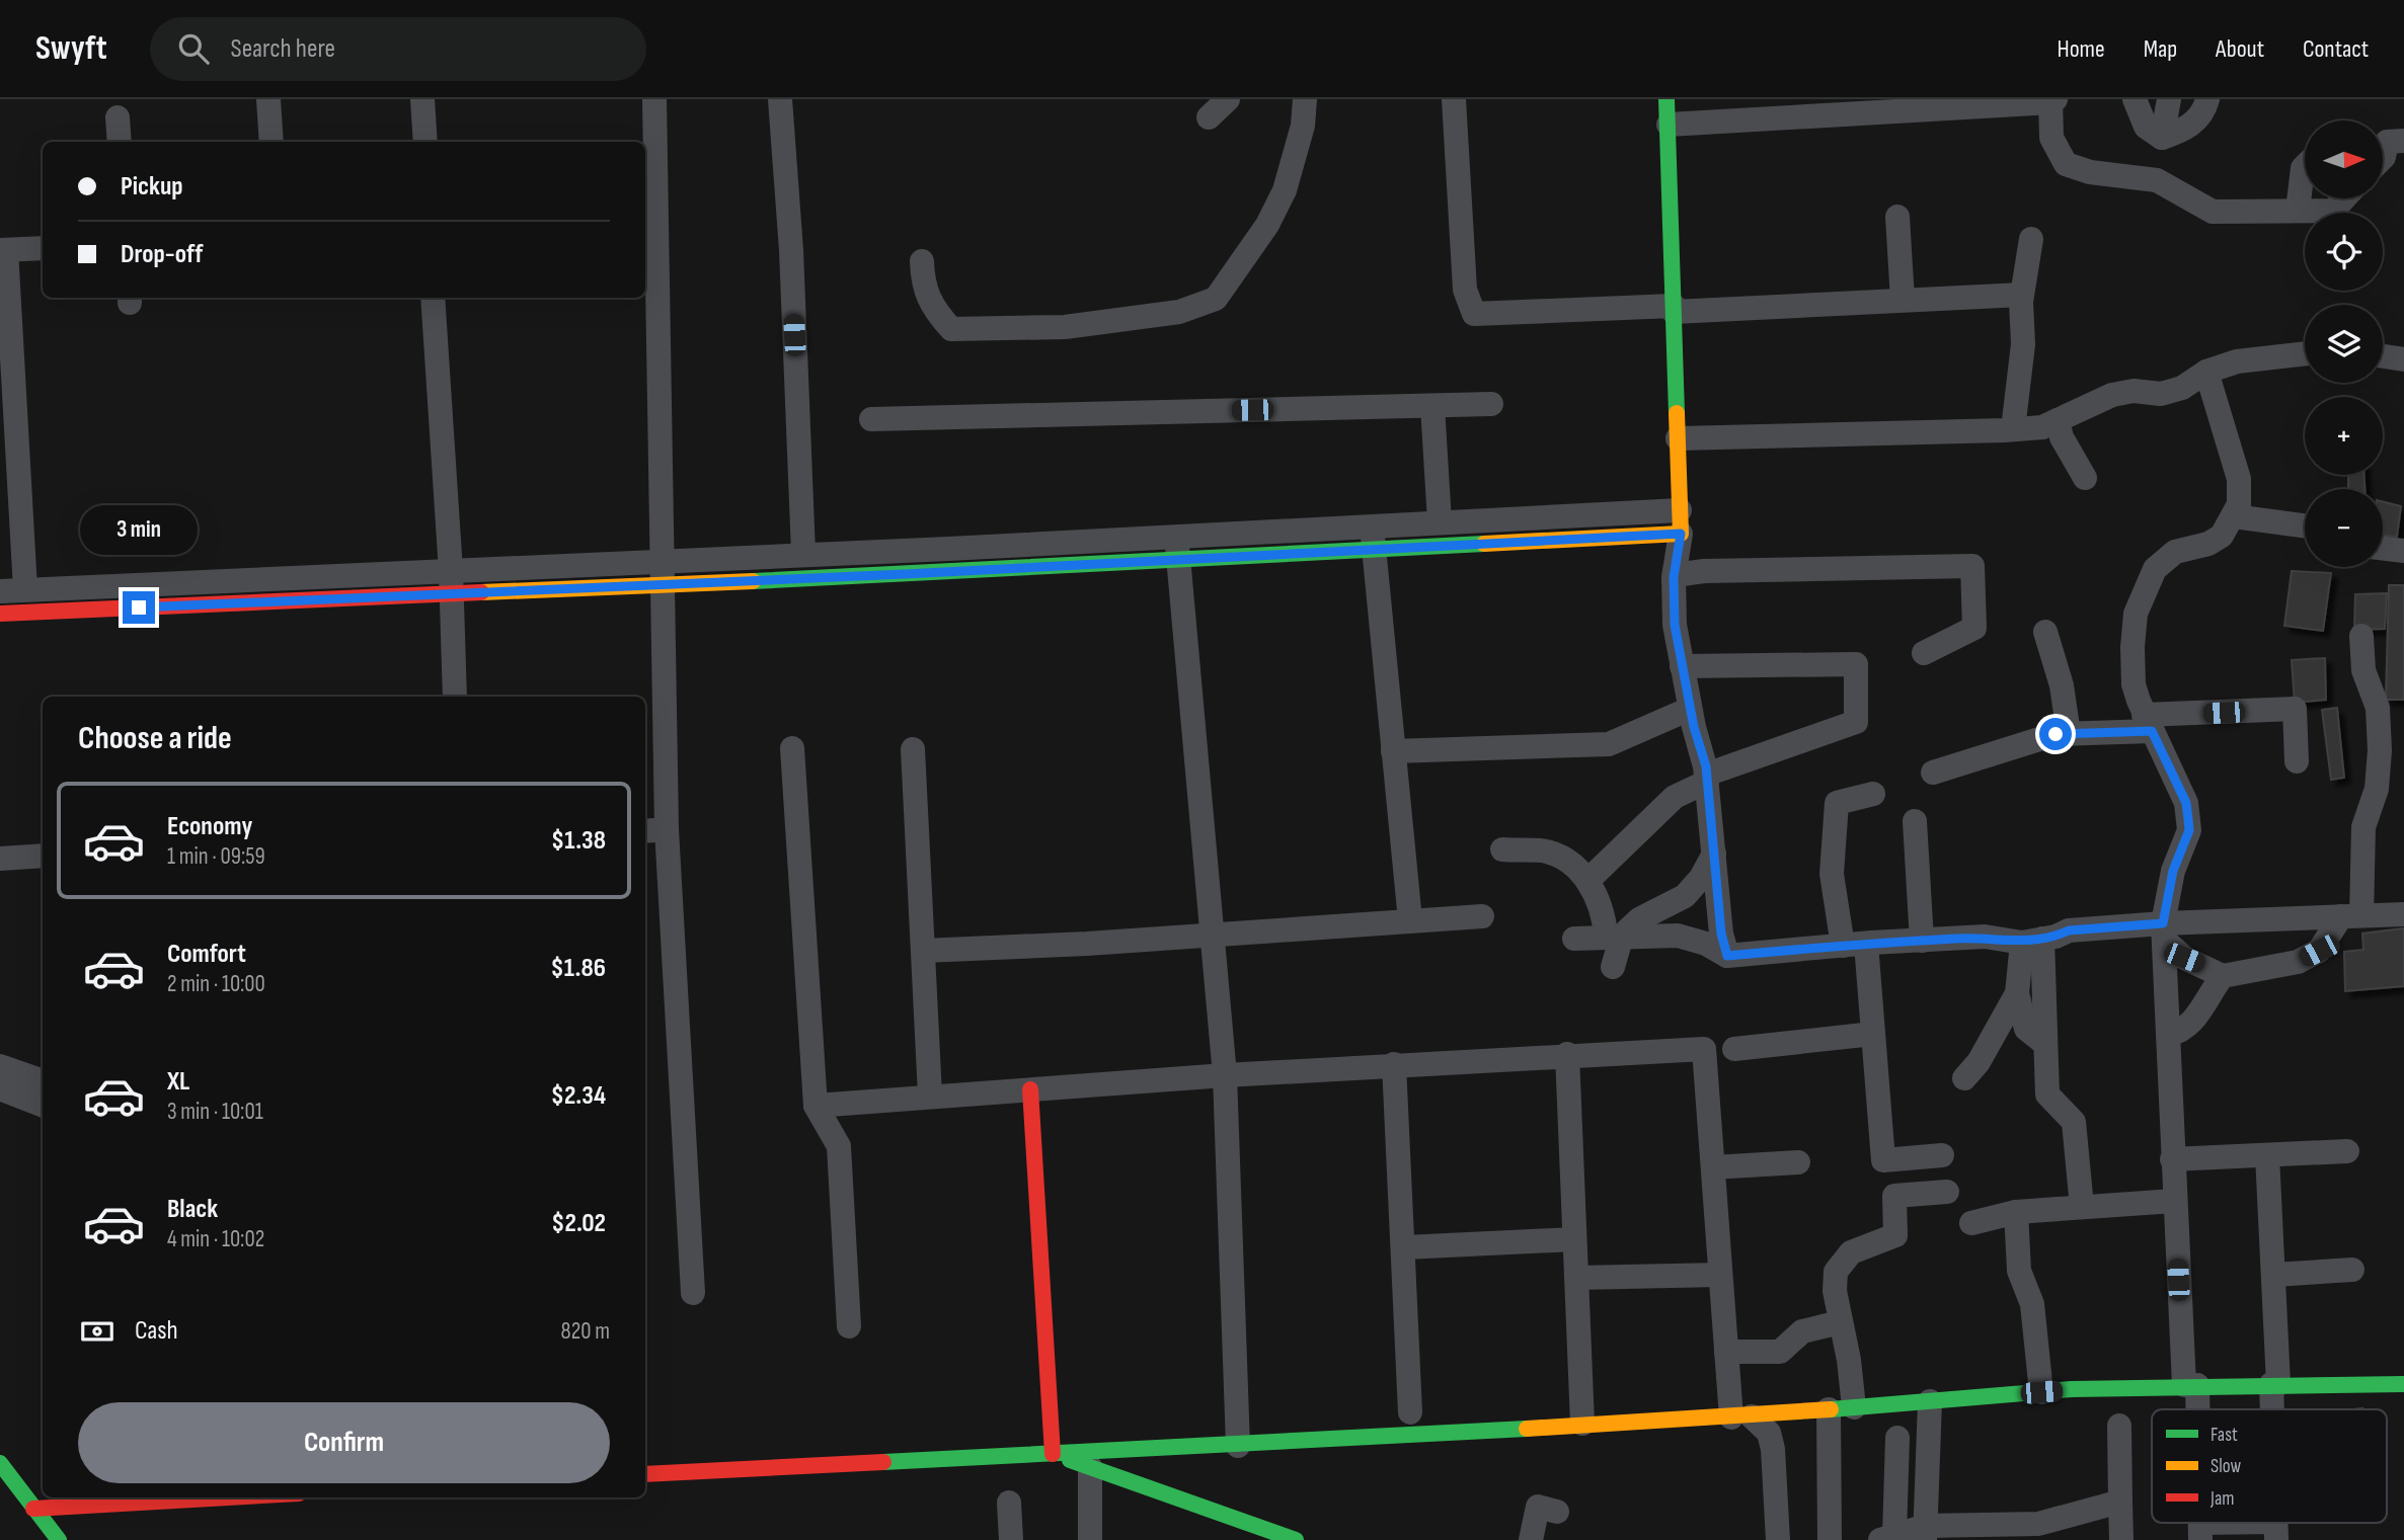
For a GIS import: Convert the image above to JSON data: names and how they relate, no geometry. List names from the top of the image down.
{
  "legend": ["Fast", "Slow", "Jam"],
  "north": "right",
  "page": {
    "header": "Swyft",
    "search": "Search here",
    "nav": [
      "Home",
      "Map",
      "About",
      "Contact"
    ],
    "map_buttons": ["+", "−"],
    "banner": ["Pickup", "Drop-off"],
    "bubble": "3 min",
    "heading": "Choose a ride",
    "list": [
      {
        "name": "Economy",
        "note": "1 min · 09:59",
        "value": "$1.38"
      },
      {
        "name": "Comfort",
        "note": "2 min · 10:00",
        "value": "$1.86"
      },
      {
        "name": "XL",
        "note": "3 min · 10:01",
        "value": "$2.34"
      },
      {
        "name": "Black",
        "note": "4 min · 10:02",
        "value": "$2.02"
      }
    ],
    "pay": ["Cash", "820 m"],
    "buttons": "Confirm"
  }
}
